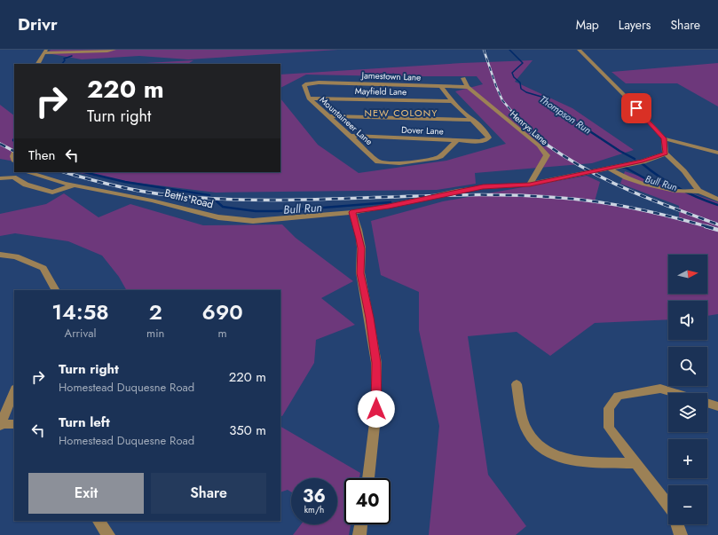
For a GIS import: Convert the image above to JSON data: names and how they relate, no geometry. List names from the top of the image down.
{
  "streets": {
    "street": [
      "Jamestown Lane",
      "Mayfield Lane",
      "Mountaineer Lane",
      "Henrys Lane",
      "Dover Lane",
      "Bettis Road"
    ]
  },
  "crossings": [
    ["Jamestown Lane", "Mountaineer Lane"],
    ["Jamestown Lane", "Henrys Lane"],
    ["Mayfield Lane", "Mountaineer Lane"],
    ["Mountaineer Lane", "Dover Lane"],
    ["Henrys Lane", "Bettis Road"]
  ],
  "districts": ["NEW COLONY"],
  "water": ["Thompson Run", "Bull Run"],
  "north": "right",
  "page": {
    "header": "Drivr",
    "nav": ["Map", "Layers", "Share"],
    "turn": ["220 m", "Turn right"],
    "then": "Then",
    "map_buttons": ["+", "−"],
    "eta": [
      "14:58",
      "Arrival",
      "2",
      "min",
      "690",
      "m"
    ],
    "list": [
      {
        "name": "Turn right",
        "note": "Homestead Duquesne Road",
        "value": "220 m"
      },
      {
        "name": "Turn left",
        "note": "Homestead Duquesne Road",
        "value": "350 m"
      }
    ],
    "buttons": ["Exit", "Share"],
    "speed": "36 km/h",
    "limit": "40"
  }
}
